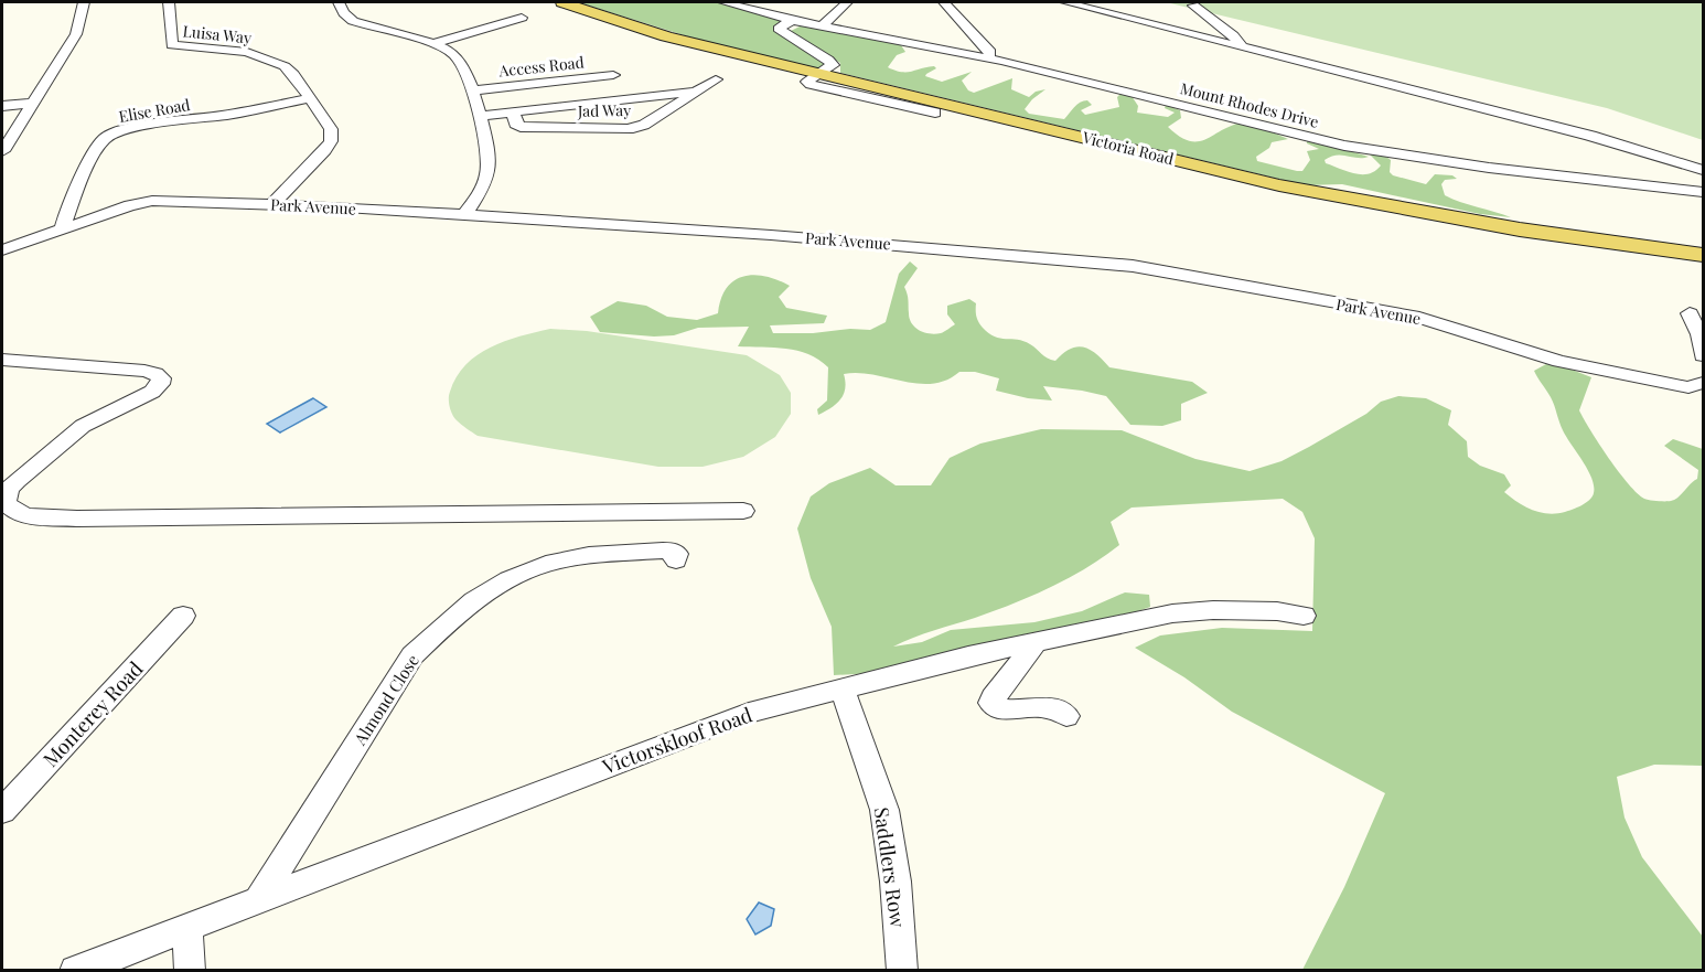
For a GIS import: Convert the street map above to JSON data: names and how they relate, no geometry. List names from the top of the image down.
{
  "streets": {
    "main road": ["Victoria Road"],
    "street": [
      "Luisa Way",
      "Access Road",
      "Mount Rhodes Drive",
      "Elise Road",
      "Jad Way",
      "Park Avenue",
      "Almond Close",
      "Monterey Road",
      "Victorskloof Road",
      "Saddlers Row"
    ]
  },
  "crossings": [
    ["Luisa Way", "Elise Road"],
    ["Luisa Way", "Park Avenue"],
    ["Elise Road", "Park Avenue"],
    ["Almond Close", "Victorskloof Road"],
    ["Victorskloof Road", "Saddlers Row"]
  ]
}
